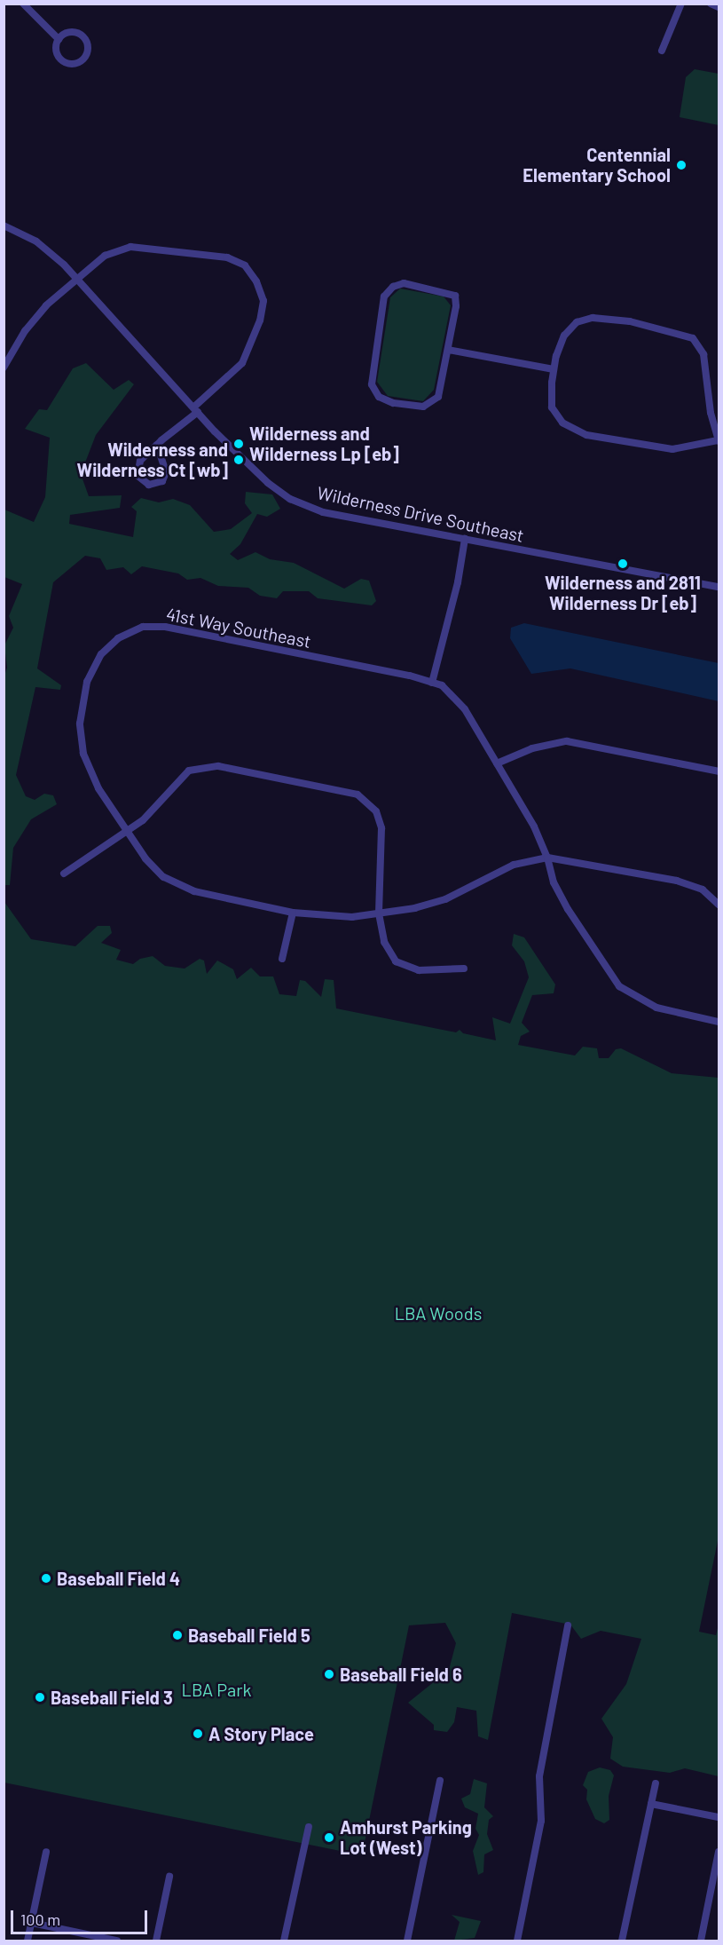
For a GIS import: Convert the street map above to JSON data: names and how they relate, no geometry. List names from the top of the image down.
{
  "streets": {
    "street": ["Wilderness Drive Southeast", "41st Way Southeast"]
  },
  "parks": ["LBA Woods", "LBA Park"],
  "places": [
    "Centennial Elementary School",
    "Wilderness and Wilderness Lp [eb]",
    "Wilderness and Wilderness Ct [wb]",
    "Wilderness and 2811 Wilderness Dr [eb]",
    "Baseball Field 4",
    "Baseball Field 5",
    "Baseball Field 6",
    "Baseball Field 3",
    "A Story Place",
    "Amhurst Parking Lot (West)"
  ],
  "scale_bar": "100 m"
}
